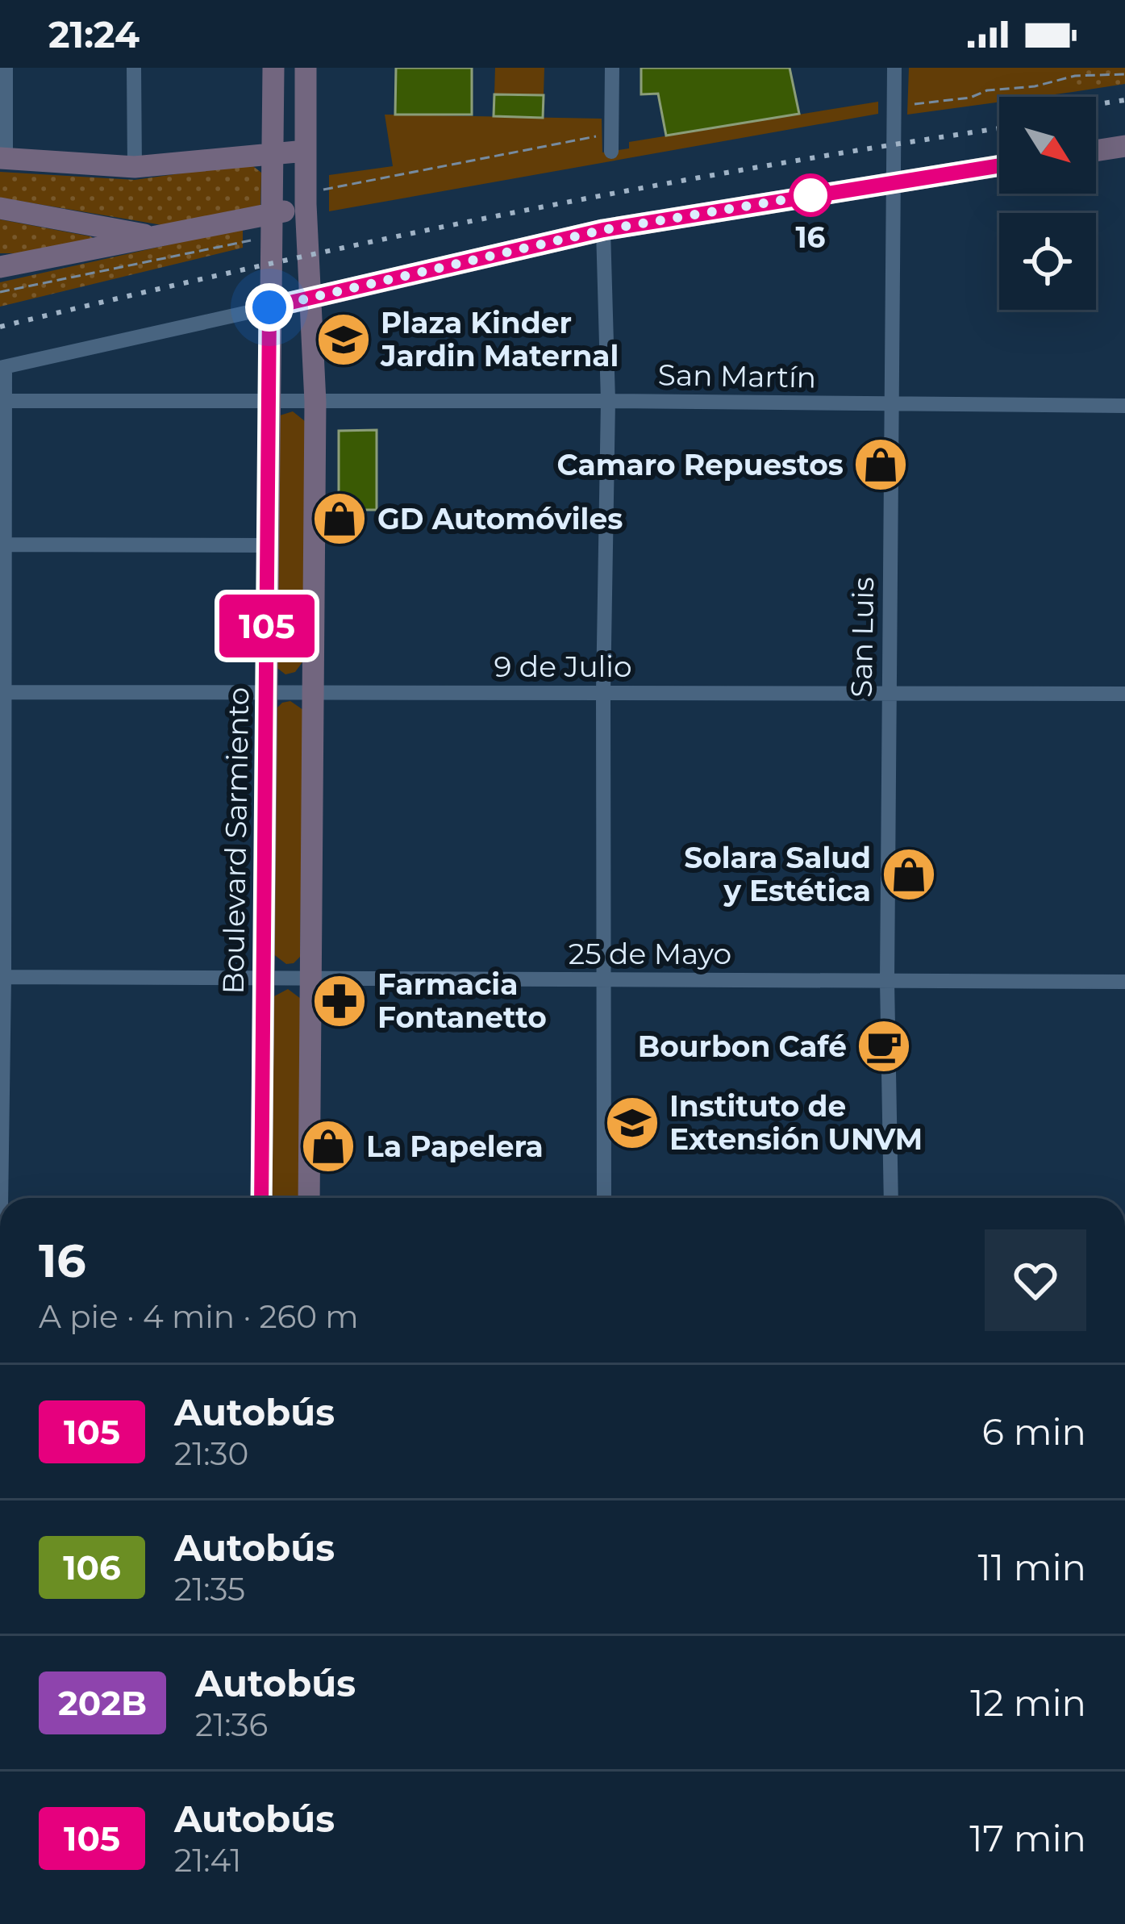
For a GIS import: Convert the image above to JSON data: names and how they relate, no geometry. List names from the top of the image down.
{
  "streets": {
    "main road": ["Boulevard Sarmiento"],
    "street": [
      "San Martín",
      "San Luis",
      "9 de Julio",
      "25 de Mayo"
    ]
  },
  "crossings": [
    ["San Martín", "San Luis"],
    ["San Martín", "Boulevard Sarmiento"],
    ["San Luis", "9 de Julio"],
    ["San Luis", "25 de Mayo"],
    ["9 de Julio", "Boulevard Sarmiento"],
    ["Boulevard Sarmiento", "25 de Mayo"]
  ],
  "places": {
    "other": ["16"],
    "school or university": ["Plaza Kinder Jardin Maternal", "Instituto de Extensión UNVM"],
    "shop": [
      "Camaro Repuestos",
      "GD Automóviles",
      "Solara Salud y Estética",
      "La Papelera"
    ],
    "pharmacy": ["Farmacia Fontanetto"],
    "cafe": ["Bourbon Café"]
  },
  "lines": ["bus line 105"],
  "north": "bottom right",
  "page": {
    "status": "21:24",
    "on_map": "105",
    "heading": ["16", "A pie · 4 min · 260 m"],
    "list": [
      {
        "mark": "105",
        "name": "Autobús",
        "note": "21:30",
        "value": "6 min"
      },
      {
        "mark": "106",
        "name": "Autobús",
        "note": "21:35",
        "value": "11 min"
      },
      {
        "mark": "202B",
        "name": "Autobús",
        "note": "21:36",
        "value": "12 min"
      },
      {
        "mark": "105",
        "name": "Autobús",
        "note": "21:41",
        "value": "17 min"
      }
    ]
  }
}
